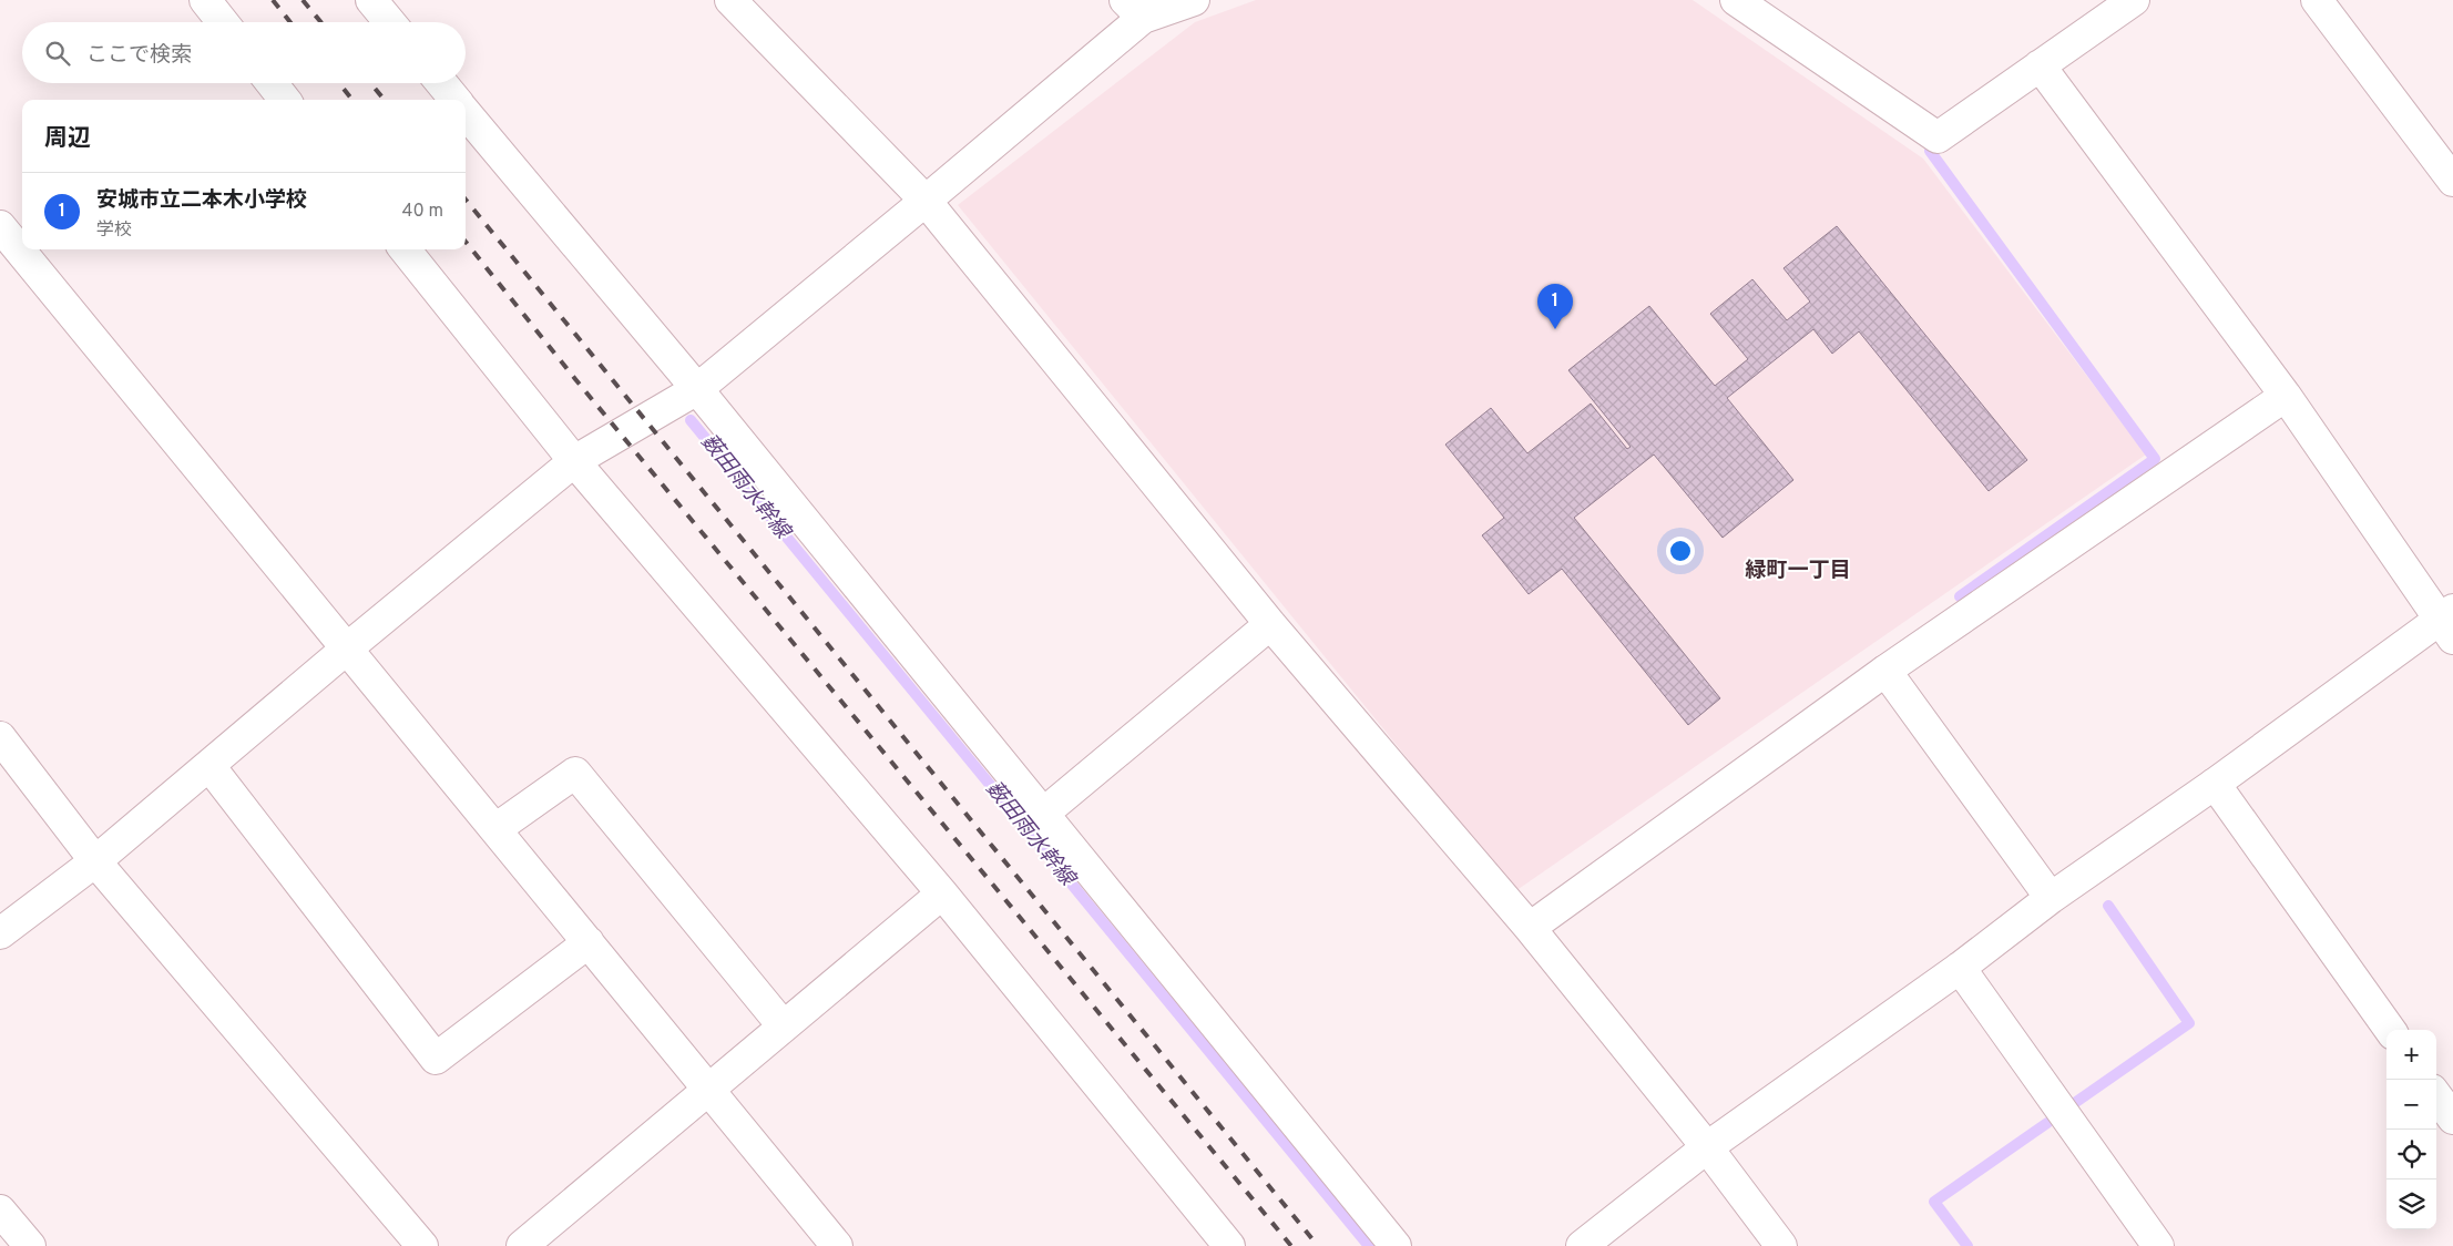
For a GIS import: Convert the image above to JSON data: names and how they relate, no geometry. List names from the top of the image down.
{
  "districts": ["緑町一丁目"],
  "water": ["薮田雨水幹線"],
  "page": {
    "search": "ここで検索",
    "heading": "周辺",
    "list": [
      {
        "mark": "1",
        "name": "安城市立二本木小学校",
        "note": "学校",
        "value": "40 m"
      }
    ],
    "pins": "1",
    "map_buttons": ["+", "−"]
  }
}
